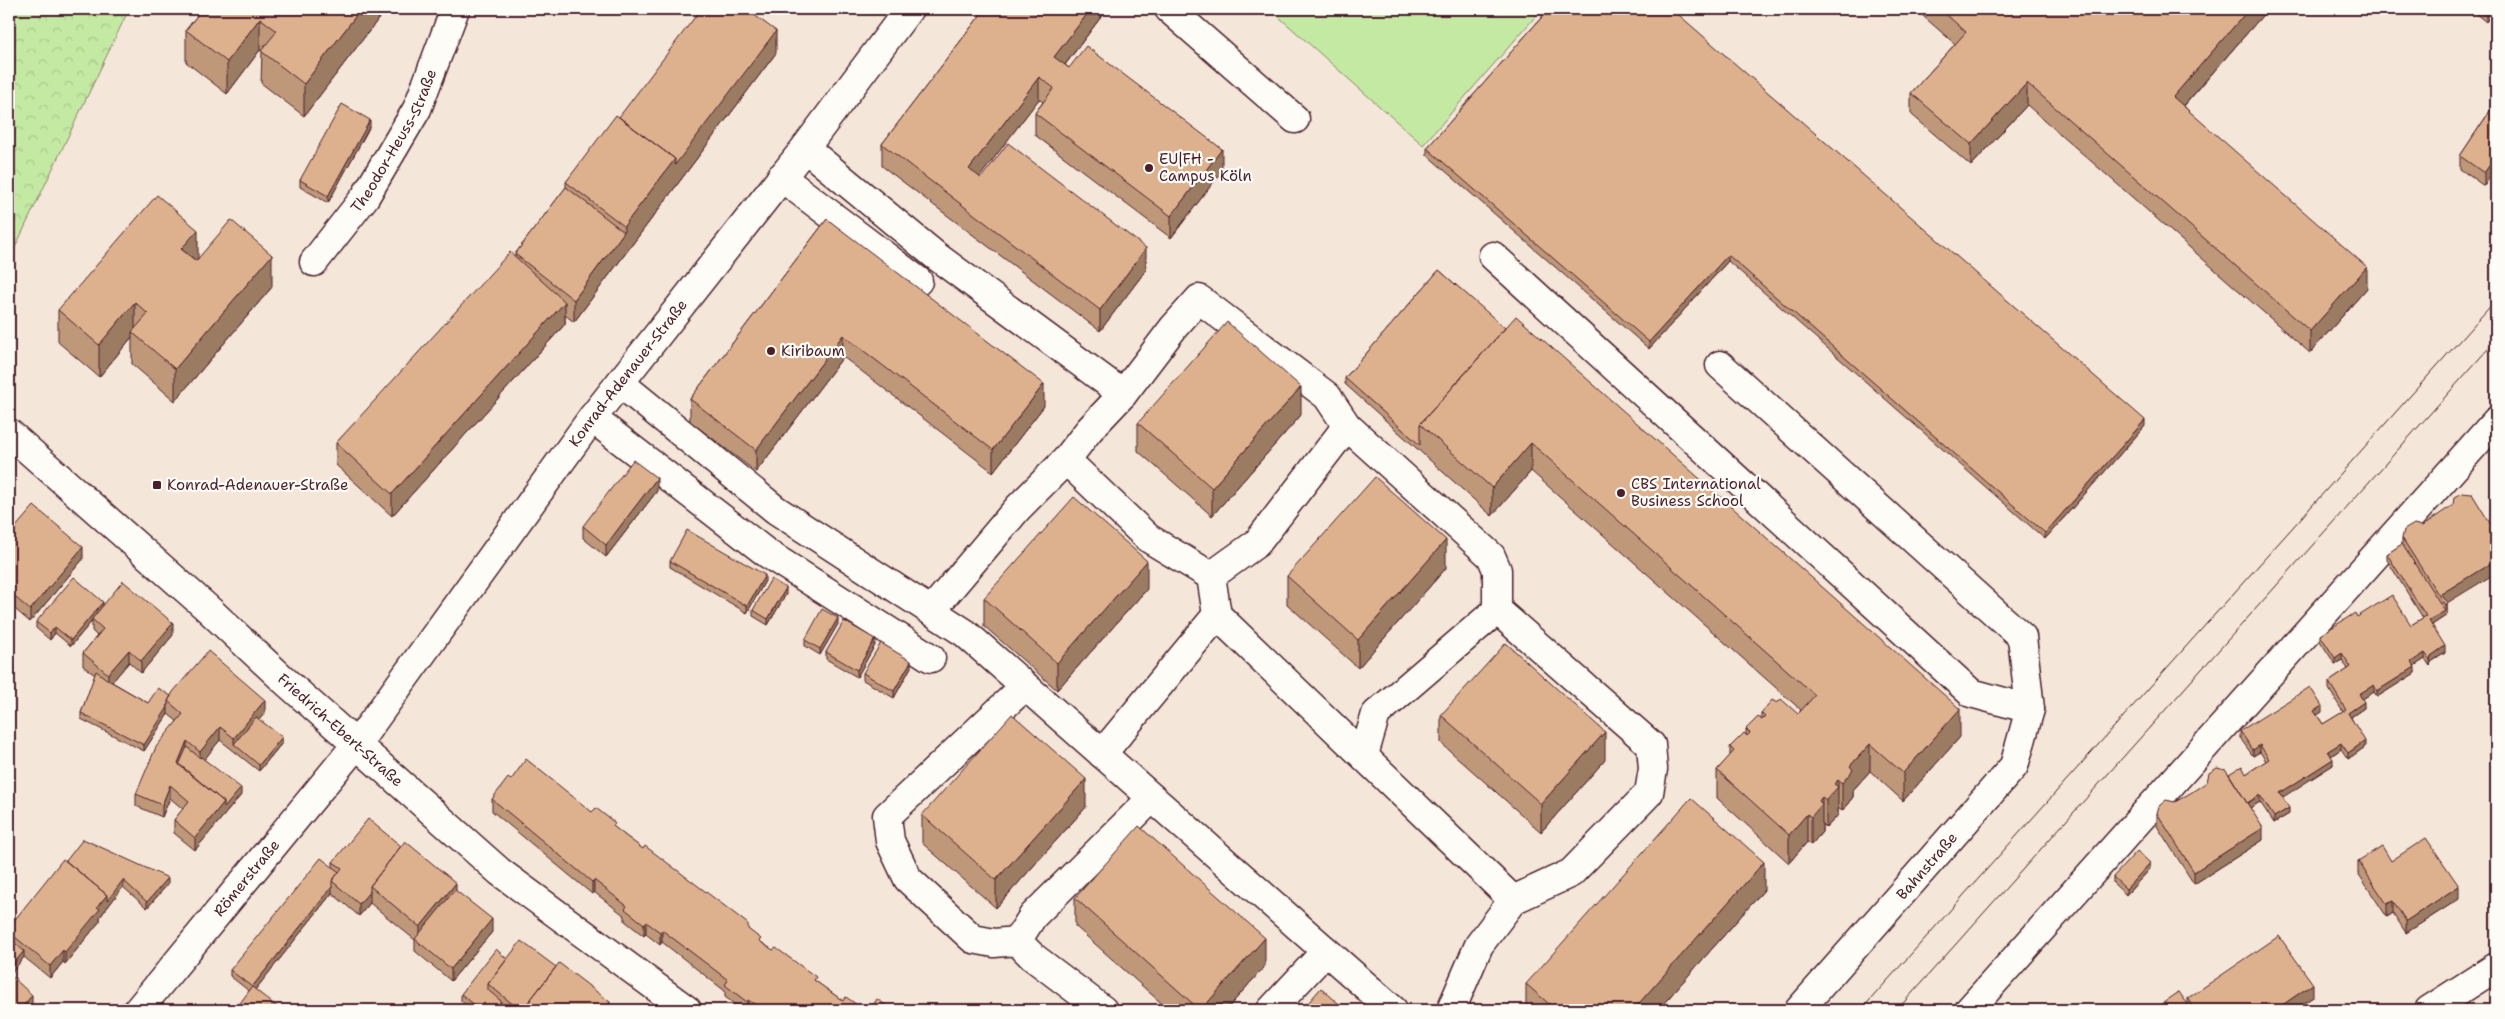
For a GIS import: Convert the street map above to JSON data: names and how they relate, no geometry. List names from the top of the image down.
{
  "streets": {
    "street": [
      "Theodor-Heuss-Straße",
      "Konrad-Adenauer-Straße",
      "Friedrich-Ebert-Straße",
      "Bahnstraße",
      "Römerstraße"
    ]
  },
  "crossings": [
    ["Konrad-Adenauer-Straße", "Friedrich-Ebert-Straße"],
    ["Konrad-Adenauer-Straße", "Römerstraße"],
    ["Friedrich-Ebert-Straße", "Römerstraße"]
  ],
  "places": {
    "other": ["EU|FH - Campus Köln", "Kiribaum", "CBS International Business School"],
    "transit": ["Konrad-Adenauer-Straße"]
  }
}
